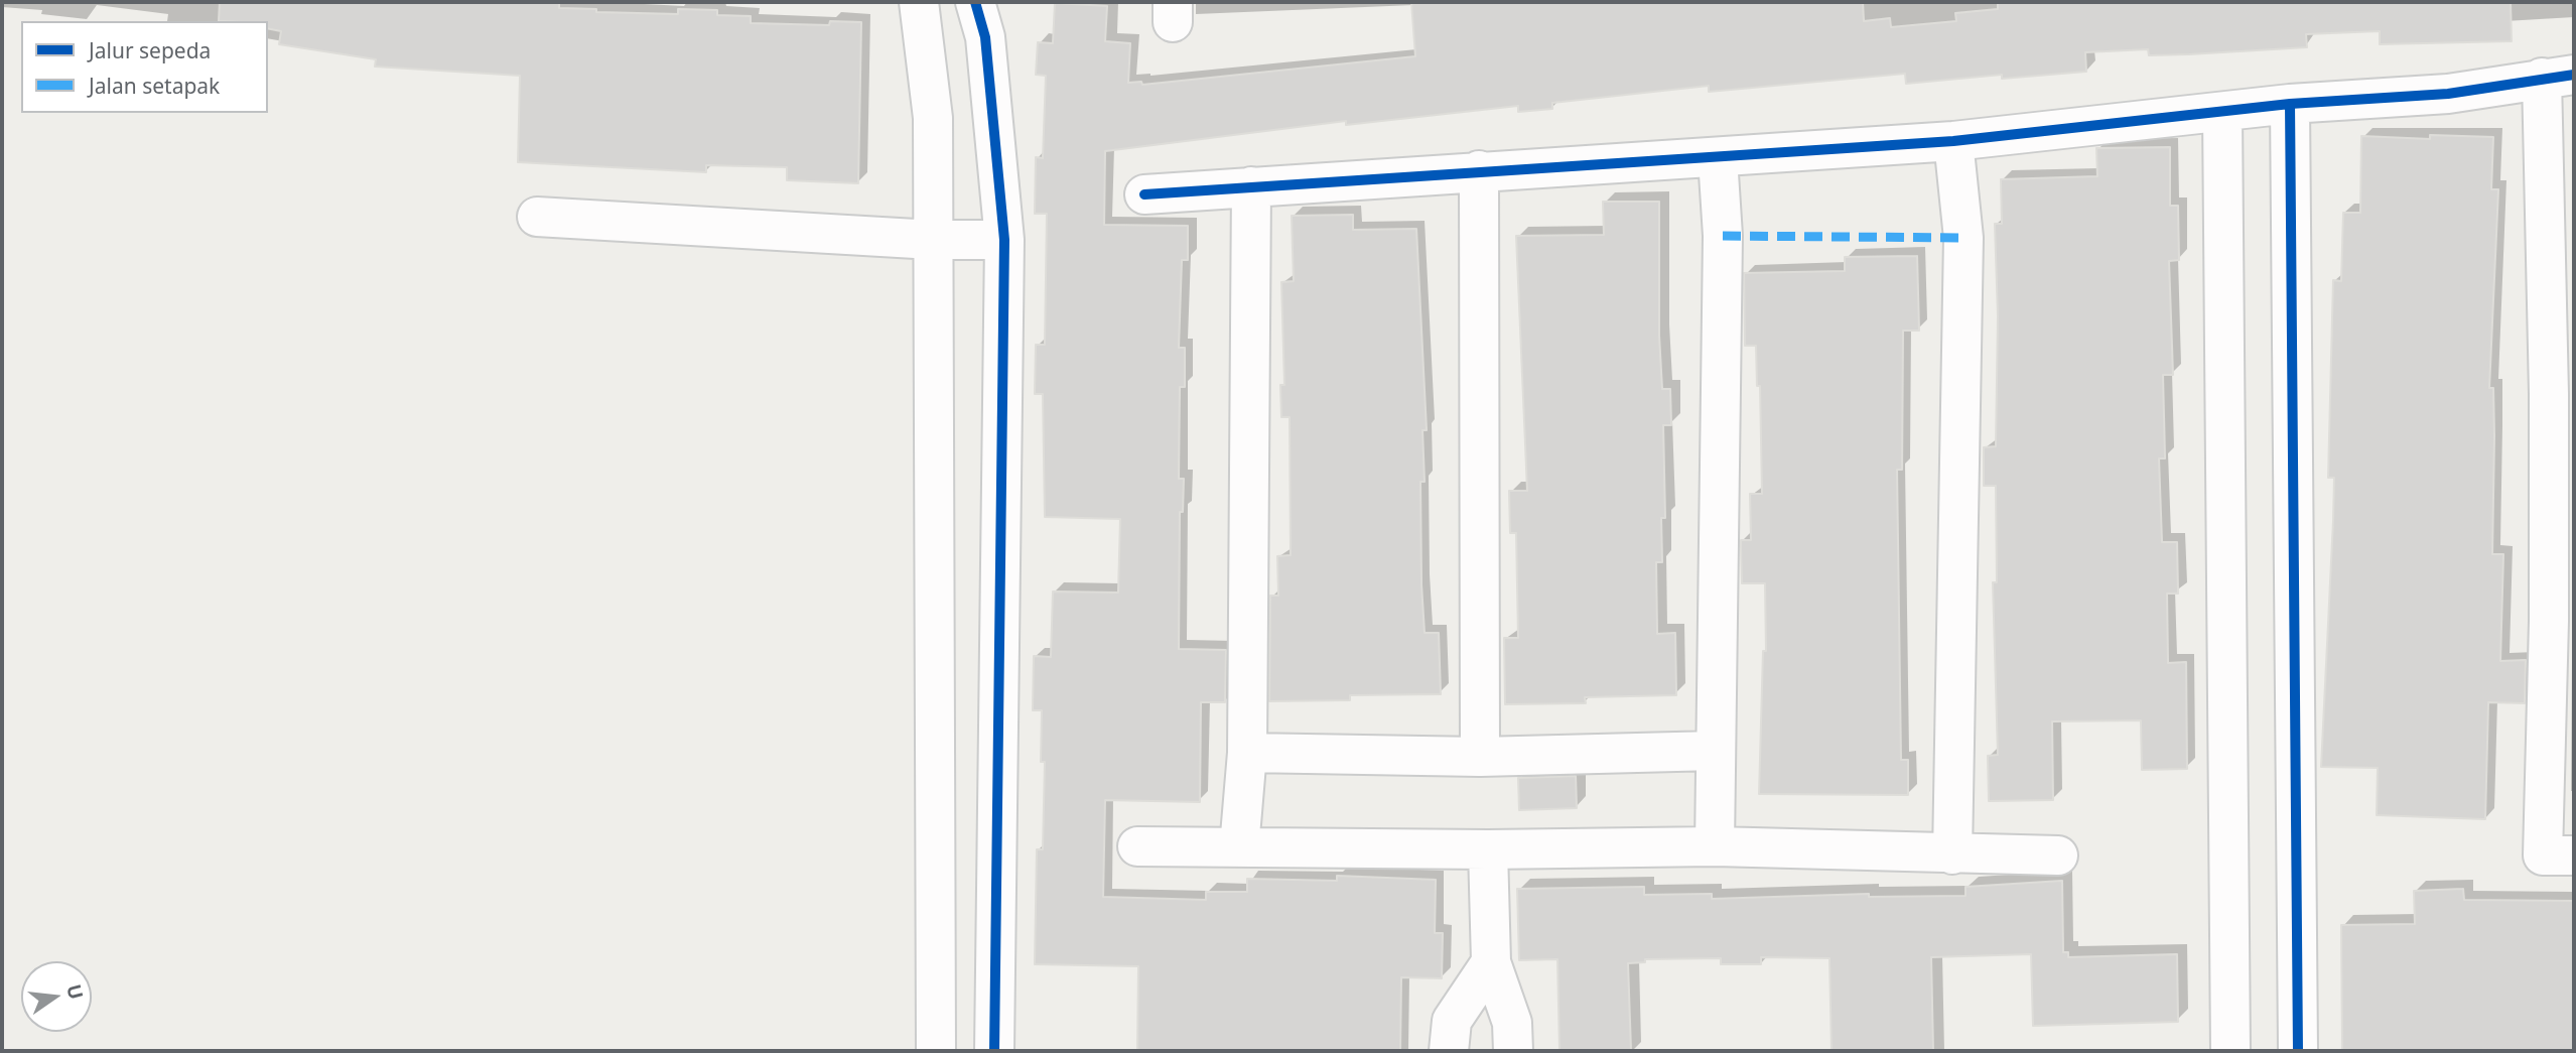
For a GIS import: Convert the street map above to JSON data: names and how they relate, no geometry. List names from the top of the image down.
{
  "legend": ["Jalur sepeda", "Jalan setapak"],
  "north": "right"
}
